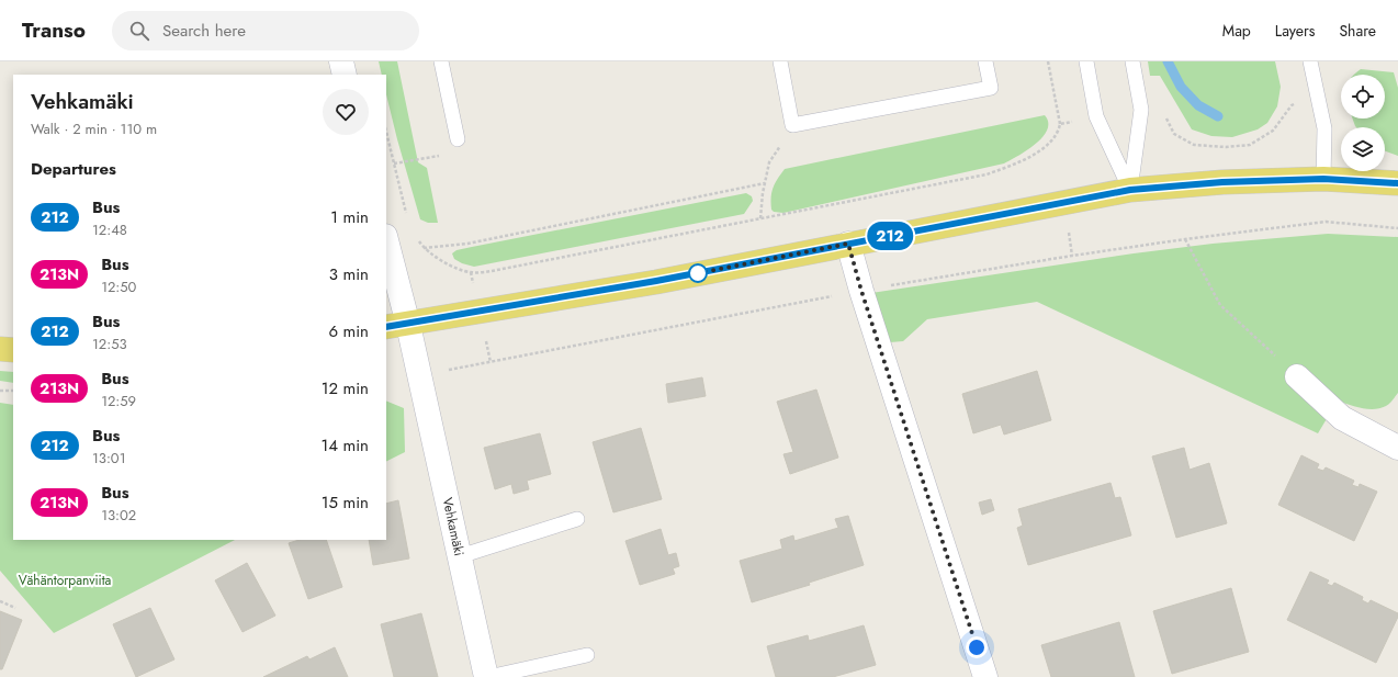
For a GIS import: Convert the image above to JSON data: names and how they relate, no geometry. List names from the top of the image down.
{
  "streets": {
    "street": ["Vehkamäki"]
  },
  "parks": ["Vähäntorpanviita"],
  "lines": ["bus line 212"],
  "page": {
    "header": "Transo",
    "search": "Search here",
    "nav": ["Map", "Layers", "Share"],
    "on_map": "212",
    "heading": [
      ["Vehkamäki", "Walk · 2 min · 110 m"],
      "Departures"
    ],
    "list": [
      {
        "mark": "212",
        "name": "Bus",
        "note": "12:48",
        "value": "1 min"
      },
      {
        "mark": "213N",
        "name": "Bus",
        "note": "12:50",
        "value": "3 min"
      },
      {
        "mark": "212",
        "name": "Bus",
        "note": "12:53",
        "value": "6 min"
      },
      {
        "mark": "213N",
        "name": "Bus",
        "note": "12:59",
        "value": "12 min"
      },
      {
        "mark": "212",
        "name": "Bus",
        "note": "13:01",
        "value": "14 min"
      },
      {
        "mark": "213N",
        "name": "Bus",
        "note": "13:02",
        "value": "15 min"
      }
    ]
  }
}
